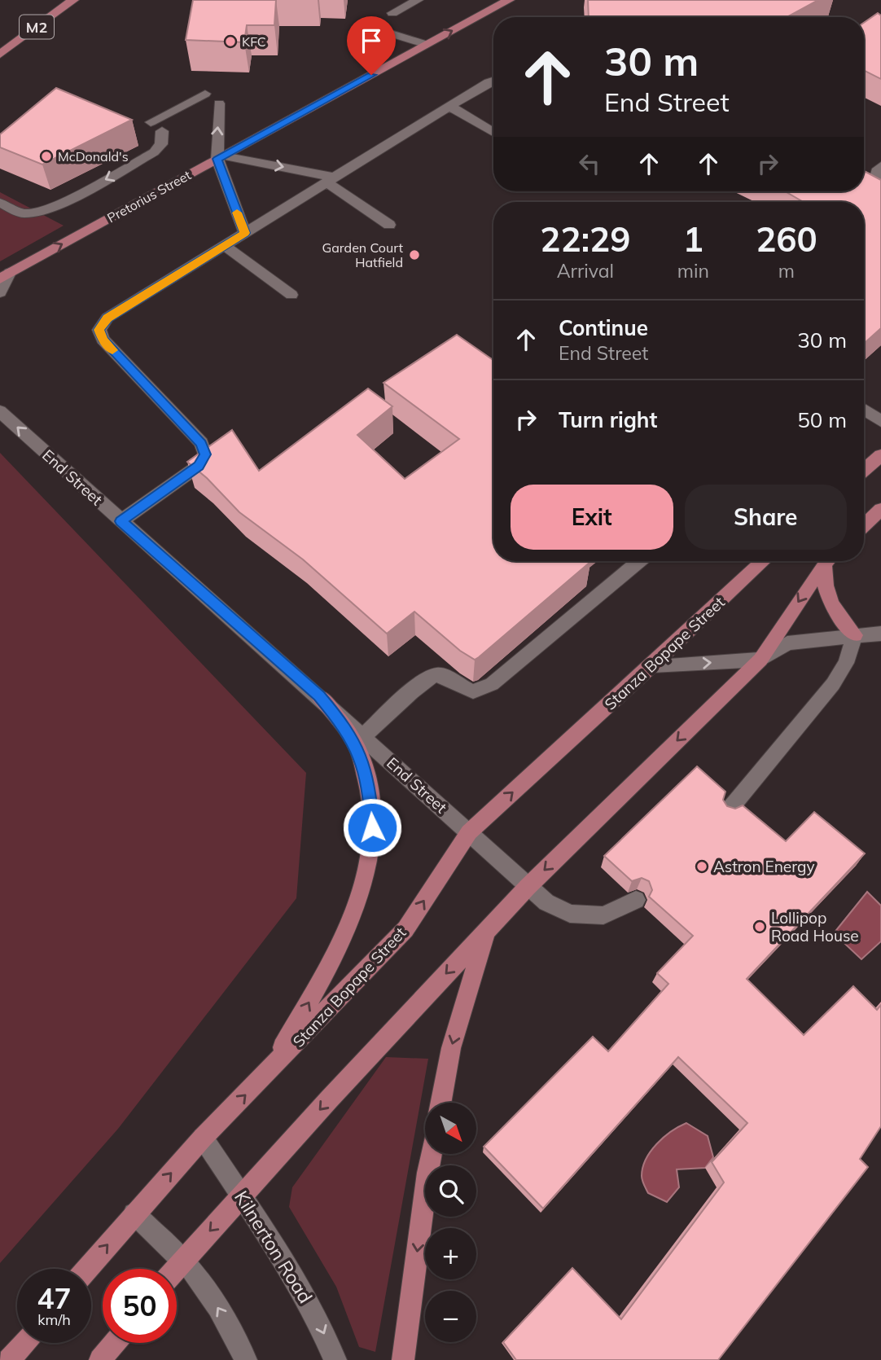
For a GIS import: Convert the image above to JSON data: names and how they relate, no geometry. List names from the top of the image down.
{
  "streets": {
    "main road": ["M2", "Pretorius Street", "Stanza Bopape Street"],
    "street": ["End Street", "Kilnerton Road"]
  },
  "crossings": [
    ["End Street", "Stanza Bopape Street"],
    ["Stanza Bopape Street", "Kilnerton Road"]
  ],
  "one_way": ["Pretorius Street"],
  "places": [
    "KFC",
    "McDonald's",
    "Garden Court Hatfield",
    "Astron Energy",
    "Lollipop Road House"
  ],
  "north": "bottom right",
  "page": {
    "turn": ["30 m", "End Street"],
    "eta": [
      "22:29",
      "Arrival",
      "1",
      "min",
      "260",
      "m"
    ],
    "list": [
      {
        "name": "Continue",
        "note": "End Street",
        "value": "30 m"
      },
      {
        "name": "Turn right",
        "value": "50 m"
      }
    ],
    "buttons": ["Exit", "Share"],
    "map_buttons": ["+", "−"],
    "speed": "47 km/h",
    "limit": "50"
  }
}
